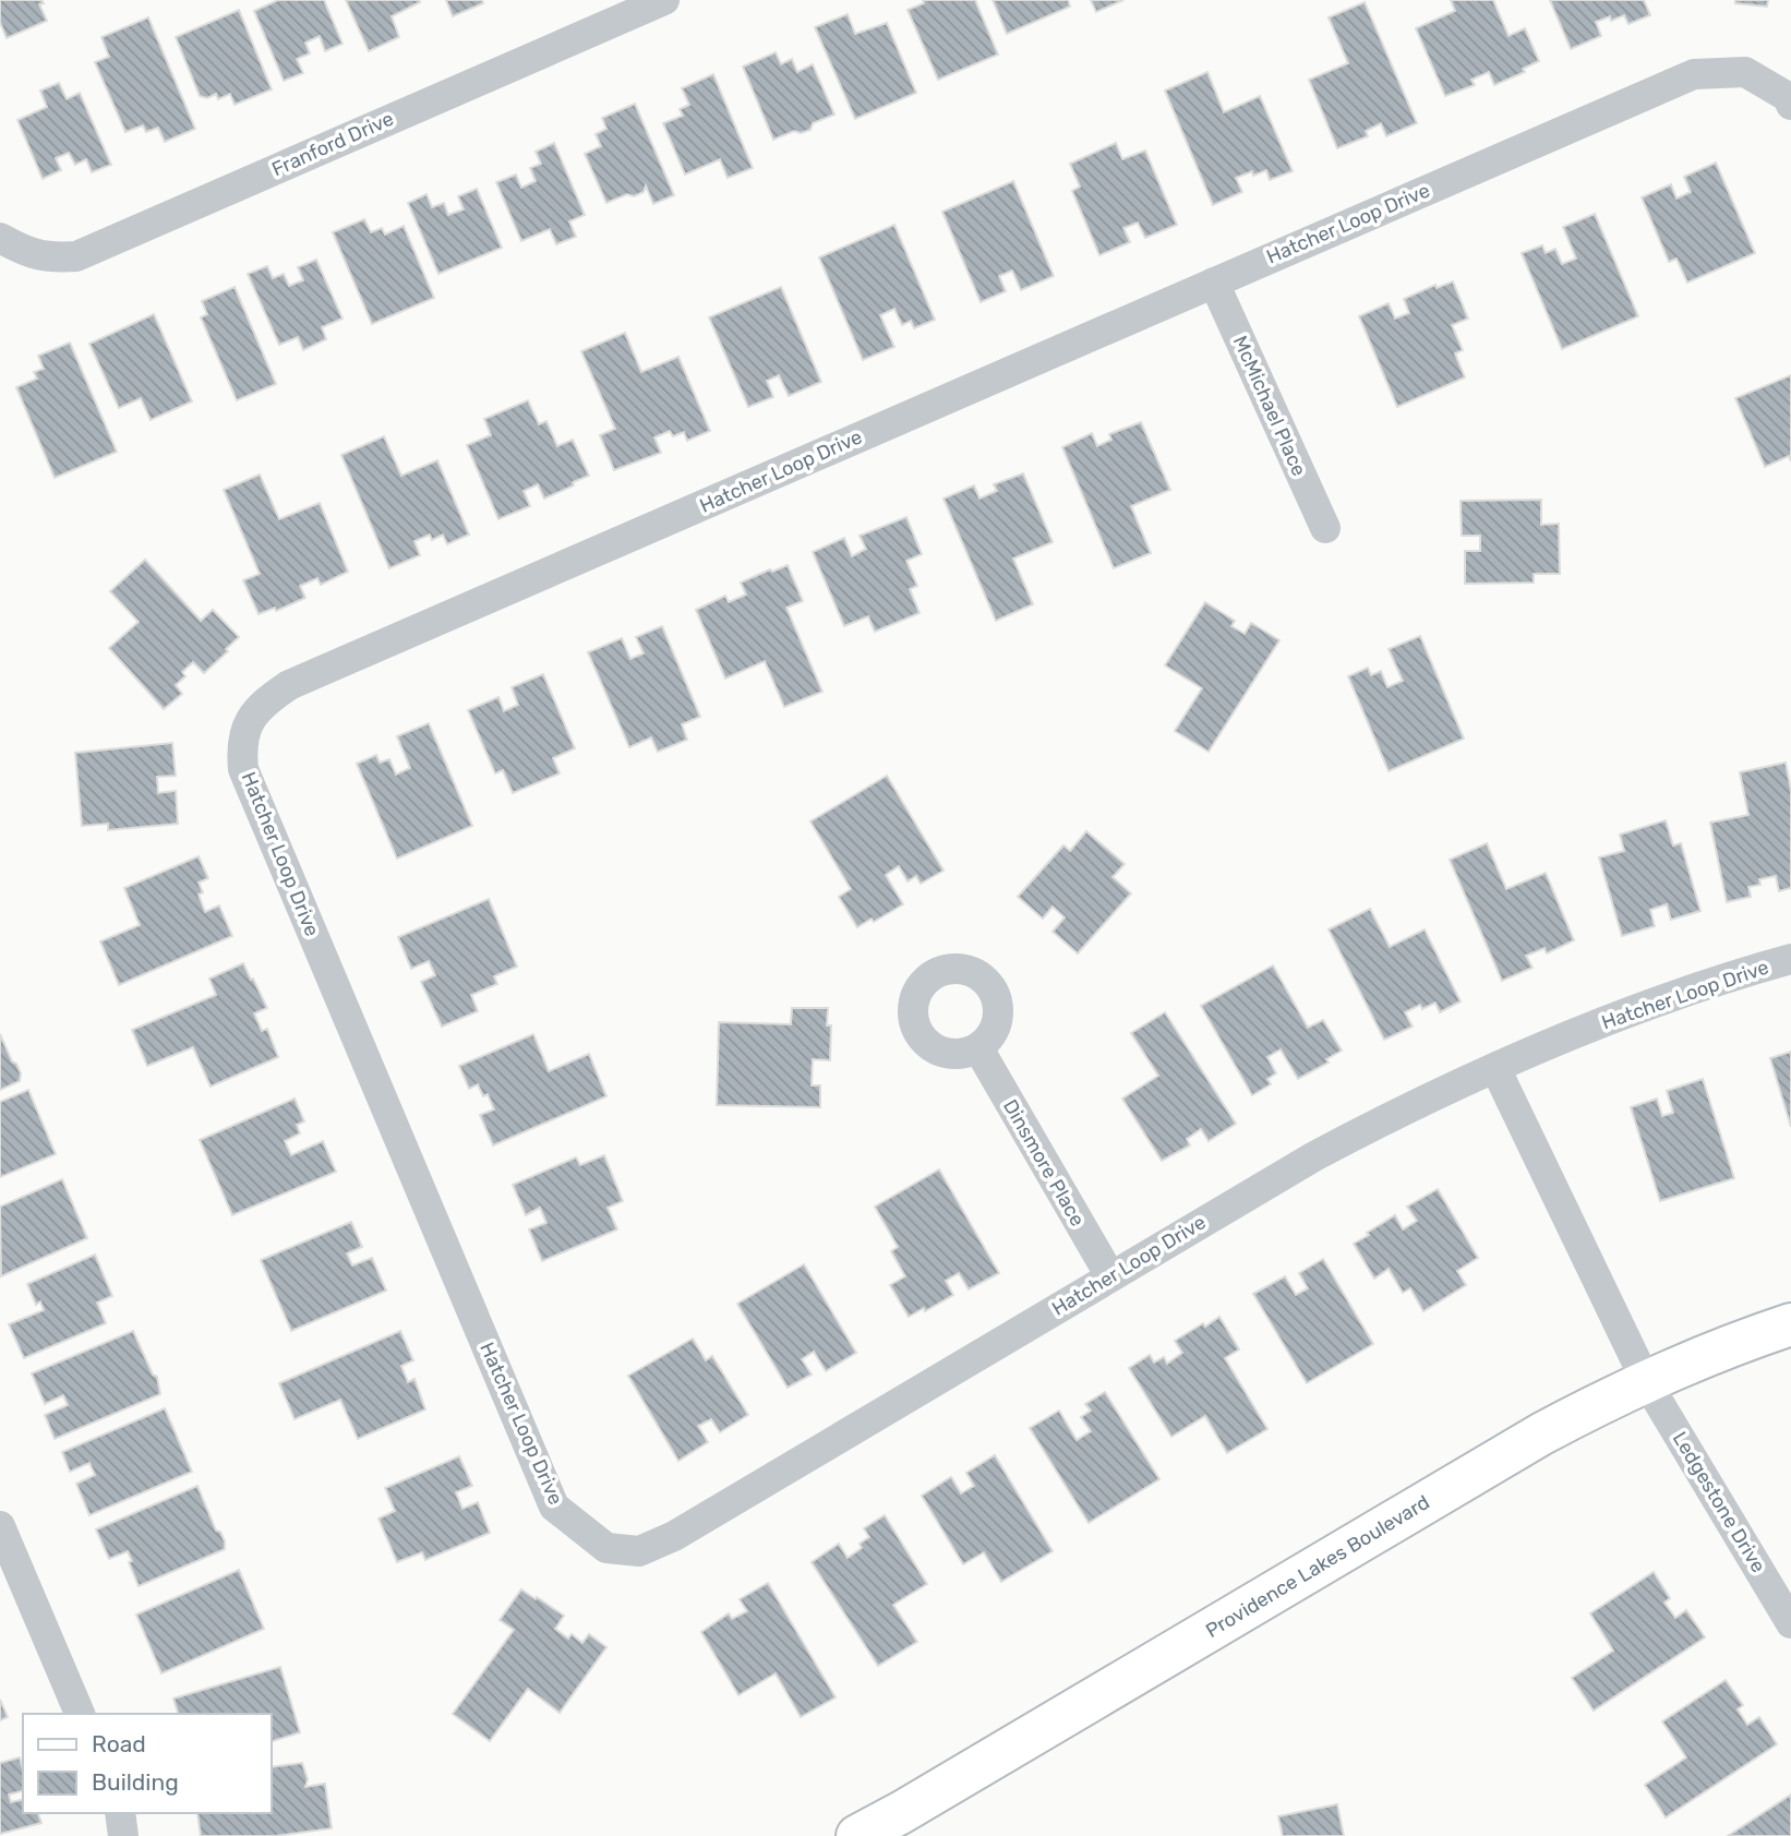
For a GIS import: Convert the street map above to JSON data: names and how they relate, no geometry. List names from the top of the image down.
{
  "streets": {
    "street": [
      "Franford Drive",
      "Hatcher Loop Drive",
      "McMichael Place",
      "Dinsmore Place",
      "Ledgestone Drive",
      "Providence Lakes Boulevard"
    ]
  },
  "crossings": [
    ["Hatcher Loop Drive", "McMichael Place"],
    ["Hatcher Loop Drive", "Dinsmore Place"],
    ["Ledgestone Drive", "Providence Lakes Boulevard"]
  ],
  "legend": ["Road", "Building"]
}
